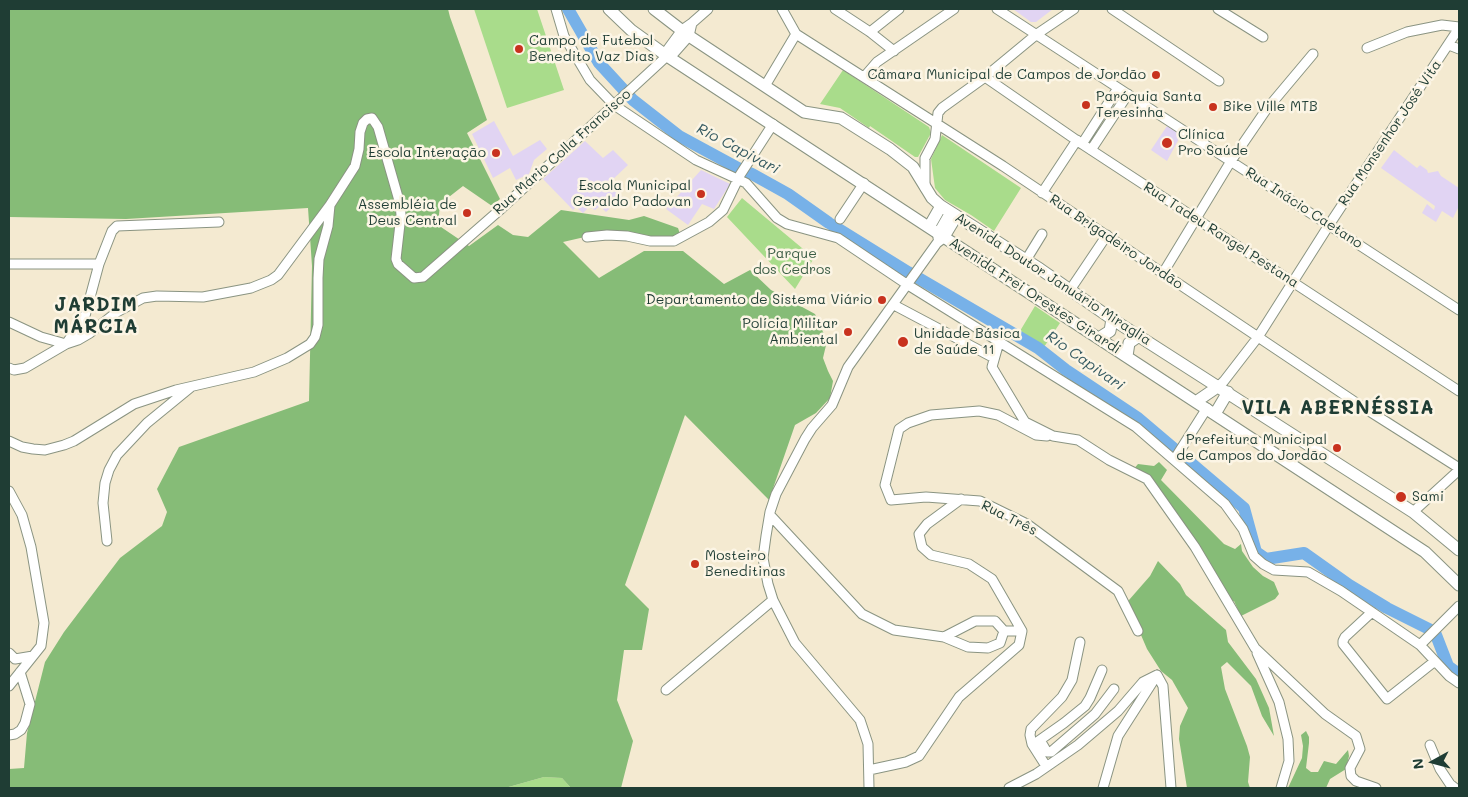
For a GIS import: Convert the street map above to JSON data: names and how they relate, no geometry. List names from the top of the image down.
{
  "streets": {
    "main road": ["Avenida Doutor Januário Miraglia", "Avenida Frei Orestes Girardi"],
    "street": [
      "Rua Monsenhor José Vita",
      "Rua Mário Colla Francisco",
      "Rua Inácio Caetano",
      "Rua Tadeu Rangel Pestana",
      "Rua Brigadeiro Jordão",
      "Rua Três"
    ]
  },
  "crossings": [
    ["Rua Monsenhor José Vita", "Rua Inácio Caetano"],
    ["Rua Monsenhor José Vita", "Rua Tadeu Rangel Pestana"],
    ["Rua Monsenhor José Vita", "Rua Brigadeiro Jordão"],
    ["Rua Monsenhor José Vita", "Avenida Doutor Januário Miraglia"],
    ["Rua Mário Colla Francisco", "Avenida Doutor Januário Miraglia"],
    ["Rua Mário Colla Francisco", "Avenida Frei Orestes Girardi"]
  ],
  "districts": ["JARDIM MÁRCIA", "VILA ABERNÉSSIA"],
  "water": ["Rio Capivari"],
  "parks": ["Parque dos Cedros"],
  "places": [
    "Campo de Futebol Benedito Vaz Dias",
    "Câmara Municipal de Campos de Jordão",
    "Paróquia Santa Teresinha",
    "Bike Ville MTB",
    "Clínica Pro Saúde",
    "Escola Interação",
    "Escola Municipal Geraldo Padovan",
    "Assembléia de Deus Central",
    "Departamento de Sistema Viário",
    "Polícia Militar Ambiental",
    "Unidade Básica de Saúde 11",
    "Prefeitura Municipal de Campos do Jordão",
    "Sami",
    "Mosteiro Beneditinas"
  ],
  "north": "left"
}
